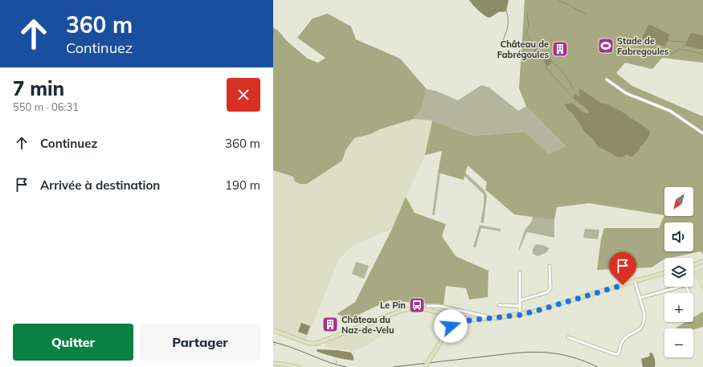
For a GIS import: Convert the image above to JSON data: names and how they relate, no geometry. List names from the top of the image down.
{
  "places": {
    "sports": ["Stade de Fabregoules"],
    "building": ["Château de Fabrégoules", "Château du Naz-de-Velu"],
    "bus stop": ["Le Pin"]
  },
  "north": "bottom left",
  "page": {
    "turn": ["360 m", "Continuez"],
    "heading": ["7 min", "550 m · 06:31"],
    "list": [
      {
        "name": "Continuez",
        "value": "360 m"
      },
      {
        "name": "Arrivée à destination",
        "value": "190 m"
      }
    ],
    "map_buttons": ["+", "−"],
    "buttons": ["Quitter", "Partager"]
  }
}
